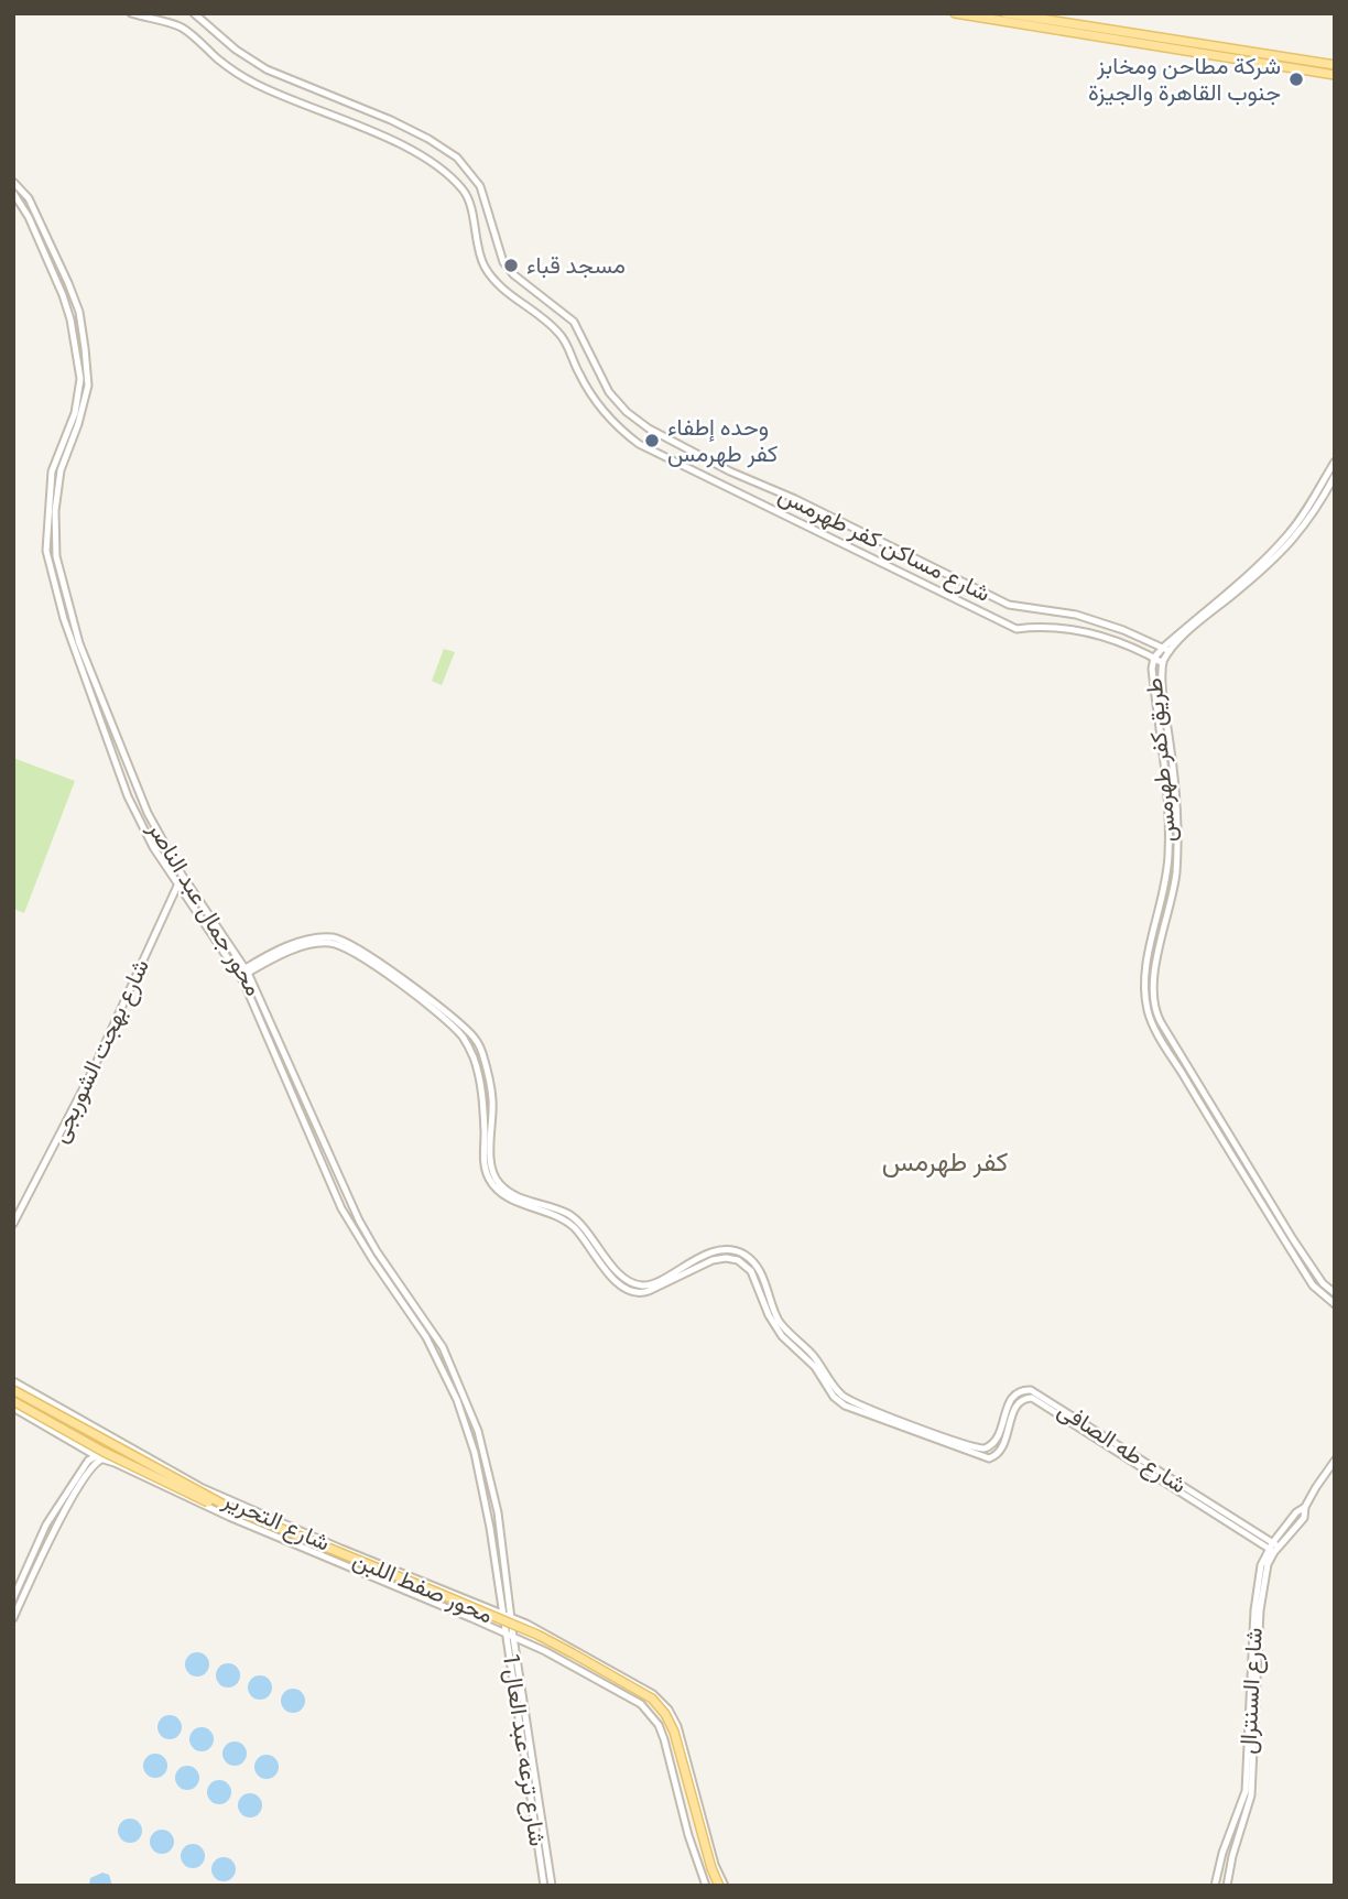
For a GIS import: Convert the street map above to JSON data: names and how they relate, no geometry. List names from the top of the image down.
{
  "streets": {
    "main road": ["محور صفط اللبن"],
    "street": [
      "شارع مساكن كفر طهرمس",
      "طريق كفر طهرمس",
      "محور جمال عبد الناصر",
      "شارع بهجت الشوربجى",
      "شارع طه الصافى",
      "شارع التحرير",
      "شارع السنترال",
      "شارع ترعه عبد العال 1"
    ]
  },
  "crossings": [
    ["شارع مساكن كفر طهرمس", "طريق كفر طهرمس"],
    ["محور جمال عبد الناصر", "شارع بهجت الشوربجى"],
    ["محور جمال عبد الناصر", "شارع التحرير"],
    ["محور جمال عبد الناصر", "شارع ترعه عبد العال 1"],
    ["شارع طه الصافى", "شارع السنترال"],
    ["شارع التحرير", "محور صفط اللبن"],
    ["شارع التحرير", "شارع ترعه عبد العال 1"]
  ],
  "districts": ["كفر طهرمس"],
  "places": ["شركة مطاحن ومخابز جنوب القاهرة والجيزة", "مسجد قباء", "وحده إطفاء كفر طهرمس"]
}
